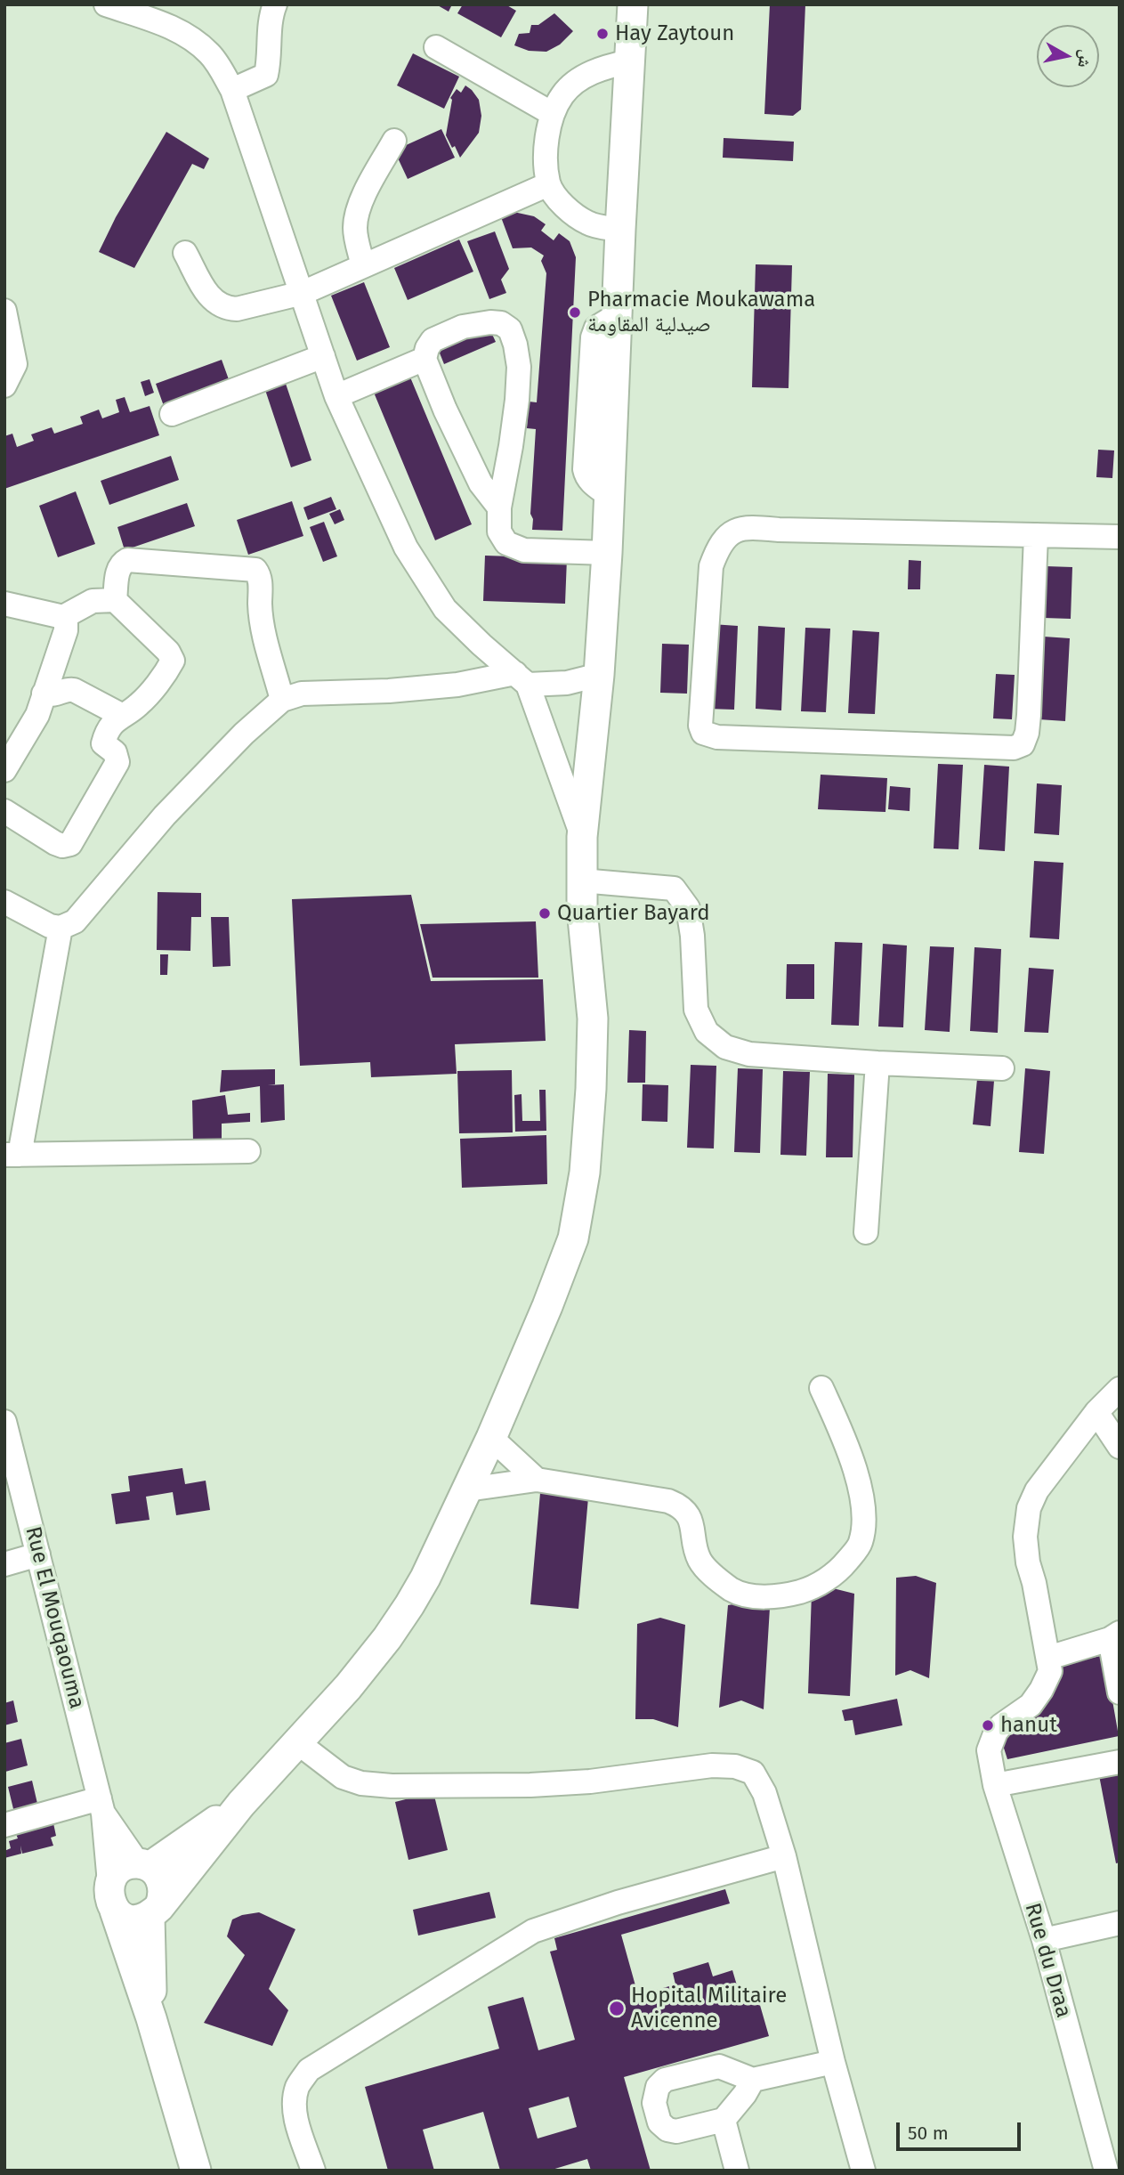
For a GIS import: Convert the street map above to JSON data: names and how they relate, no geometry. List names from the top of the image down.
{
  "streets": {
    "main road": ["Rue El Mouqaouma"],
    "street": ["Rue du Draa"]
  },
  "places": [
    "Hay Zaytoun",
    "Pharmacie Moukawama صيدلية المقاومة",
    "Quartier Bayard",
    "hanut",
    "Hopital Militaire Avicenne"
  ],
  "scale_bar": "50 m",
  "north": "right"
}
